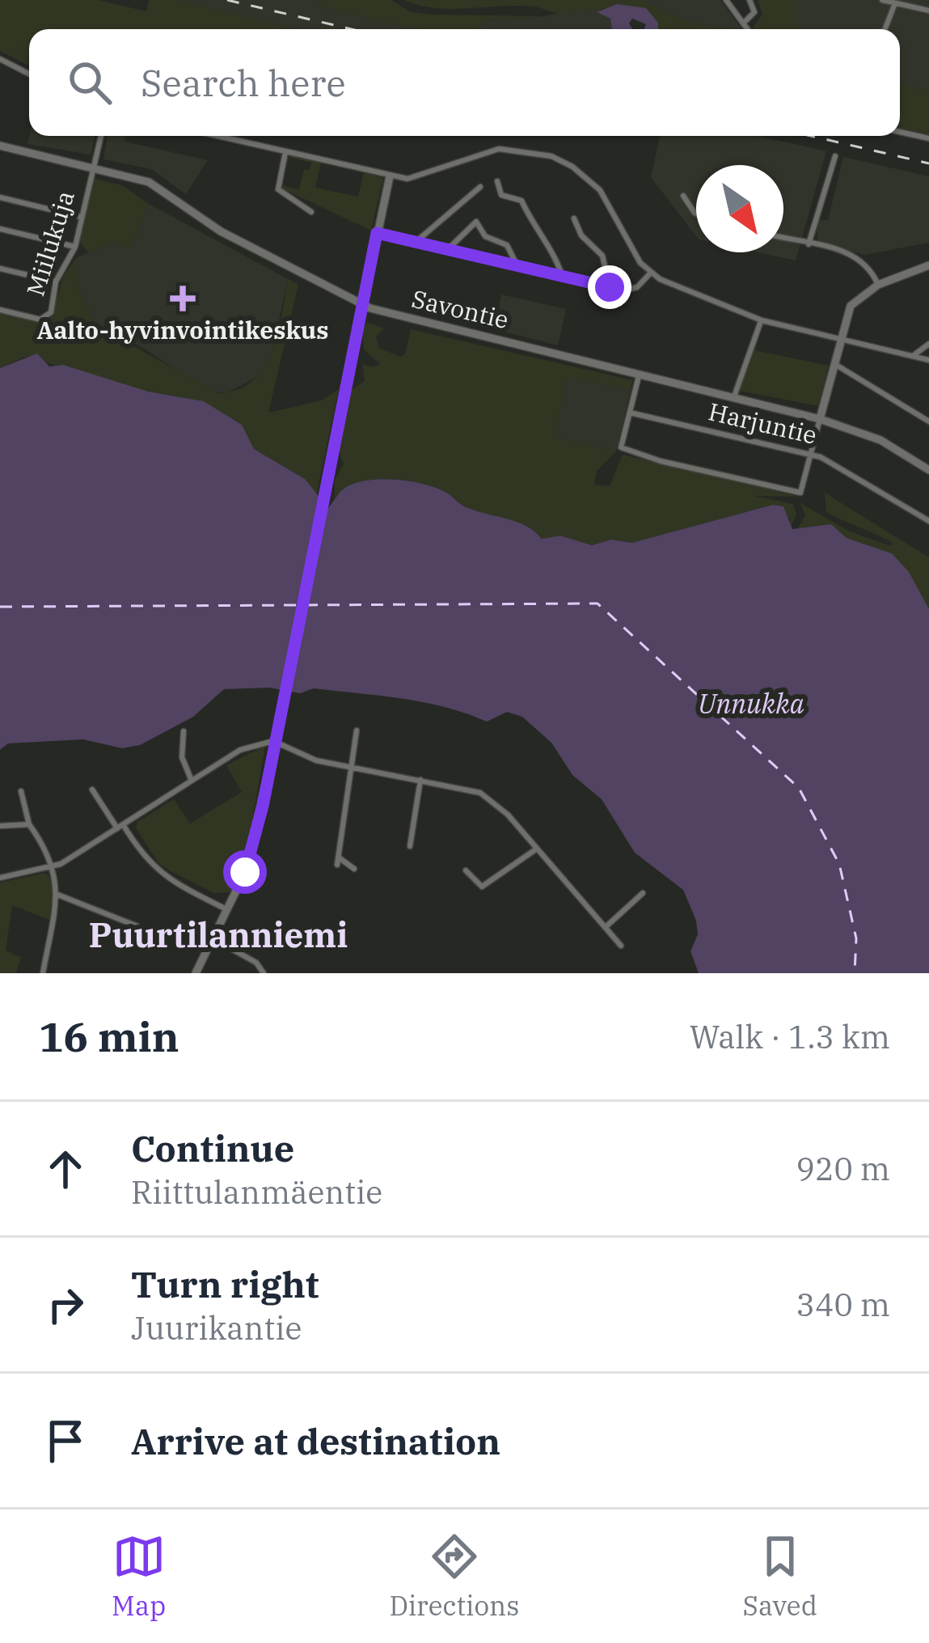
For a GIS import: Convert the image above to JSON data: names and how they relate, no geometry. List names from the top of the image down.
{
  "streets": {
    "street": ["Miilukuja", "Savontie", "Harjuntie"]
  },
  "crossings": [
    ["Miilukuja", "Savontie"]
  ],
  "districts": ["Puurtilanniemi"],
  "water": ["Unnukka"],
  "places": {
    "health": ["Aalto-hyvinvointikeskus"]
  },
  "north": "bottom right",
  "page": {
    "search": "Search here",
    "heading": ["16 min", "Walk · 1.3 km"],
    "list": [
      ["Continue", "Riittulanmäentie", "920 m"],
      ["Turn right", "Juurikantie", "340 m"],
      "Arrive at destination"
    ],
    "nav": ["Map", "Directions", "Saved"]
  }
}
